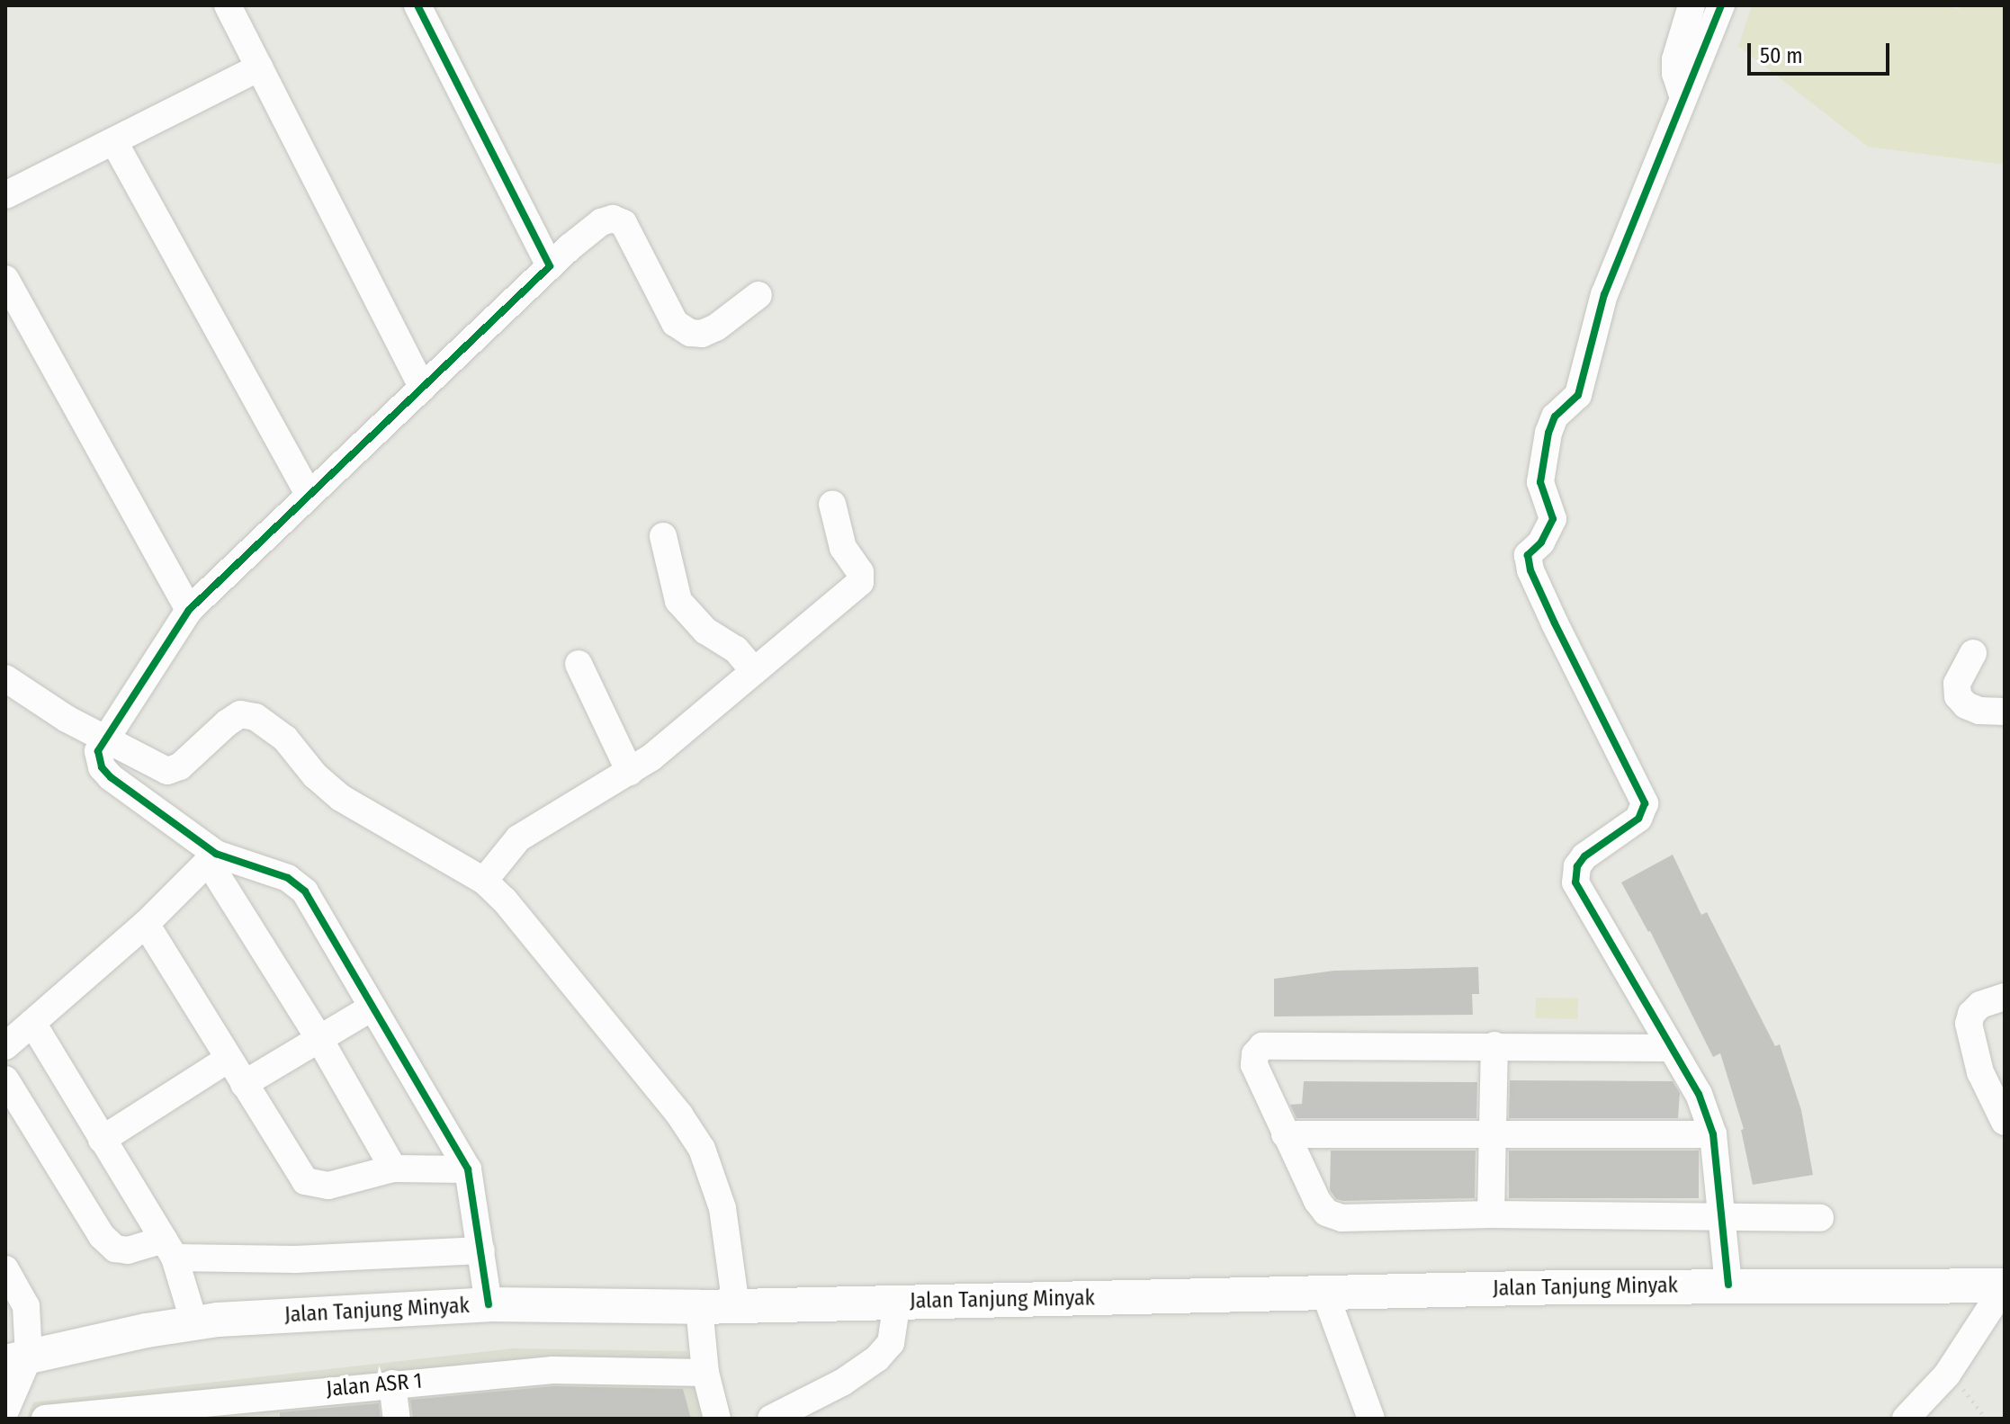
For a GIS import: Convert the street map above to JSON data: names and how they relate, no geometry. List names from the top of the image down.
{
  "streets": {
    "main road": ["Jalan Tanjung Minyak"],
    "street": ["Jalan ASR 1"]
  },
  "scale_bar": "50 m"
}
